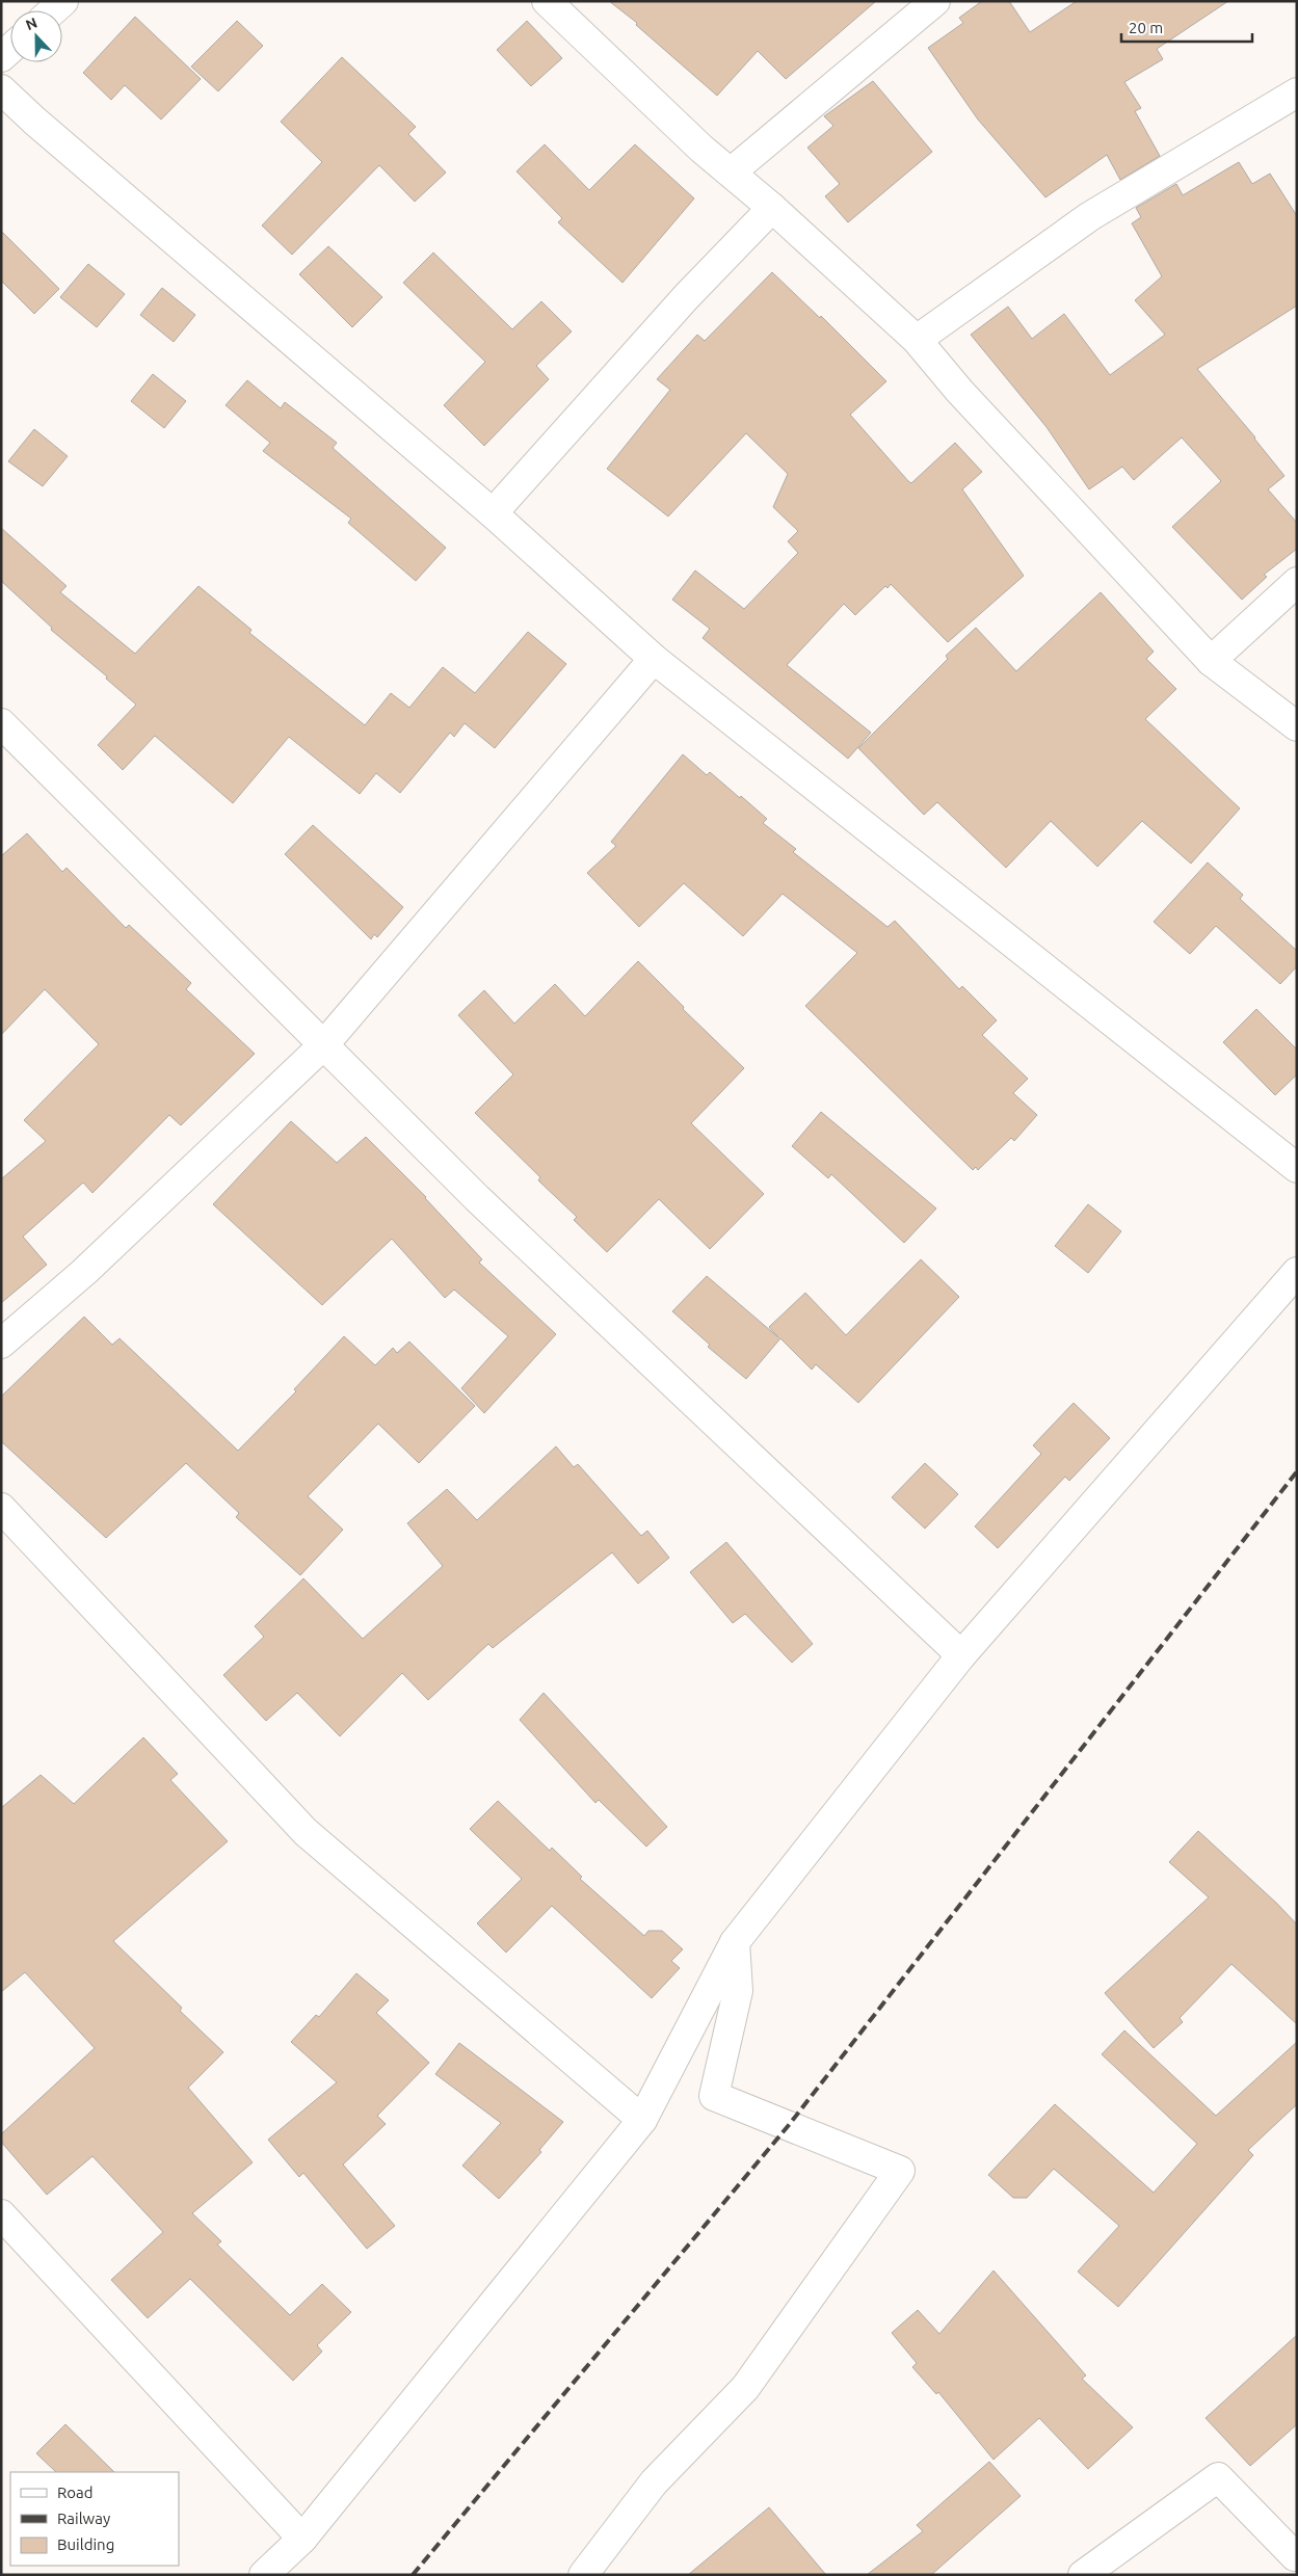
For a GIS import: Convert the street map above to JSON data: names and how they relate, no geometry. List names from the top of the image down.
{
  "legend": ["Road", "Railway", "Building"],
  "scale_bar": "20 m",
  "north": "top"
}
